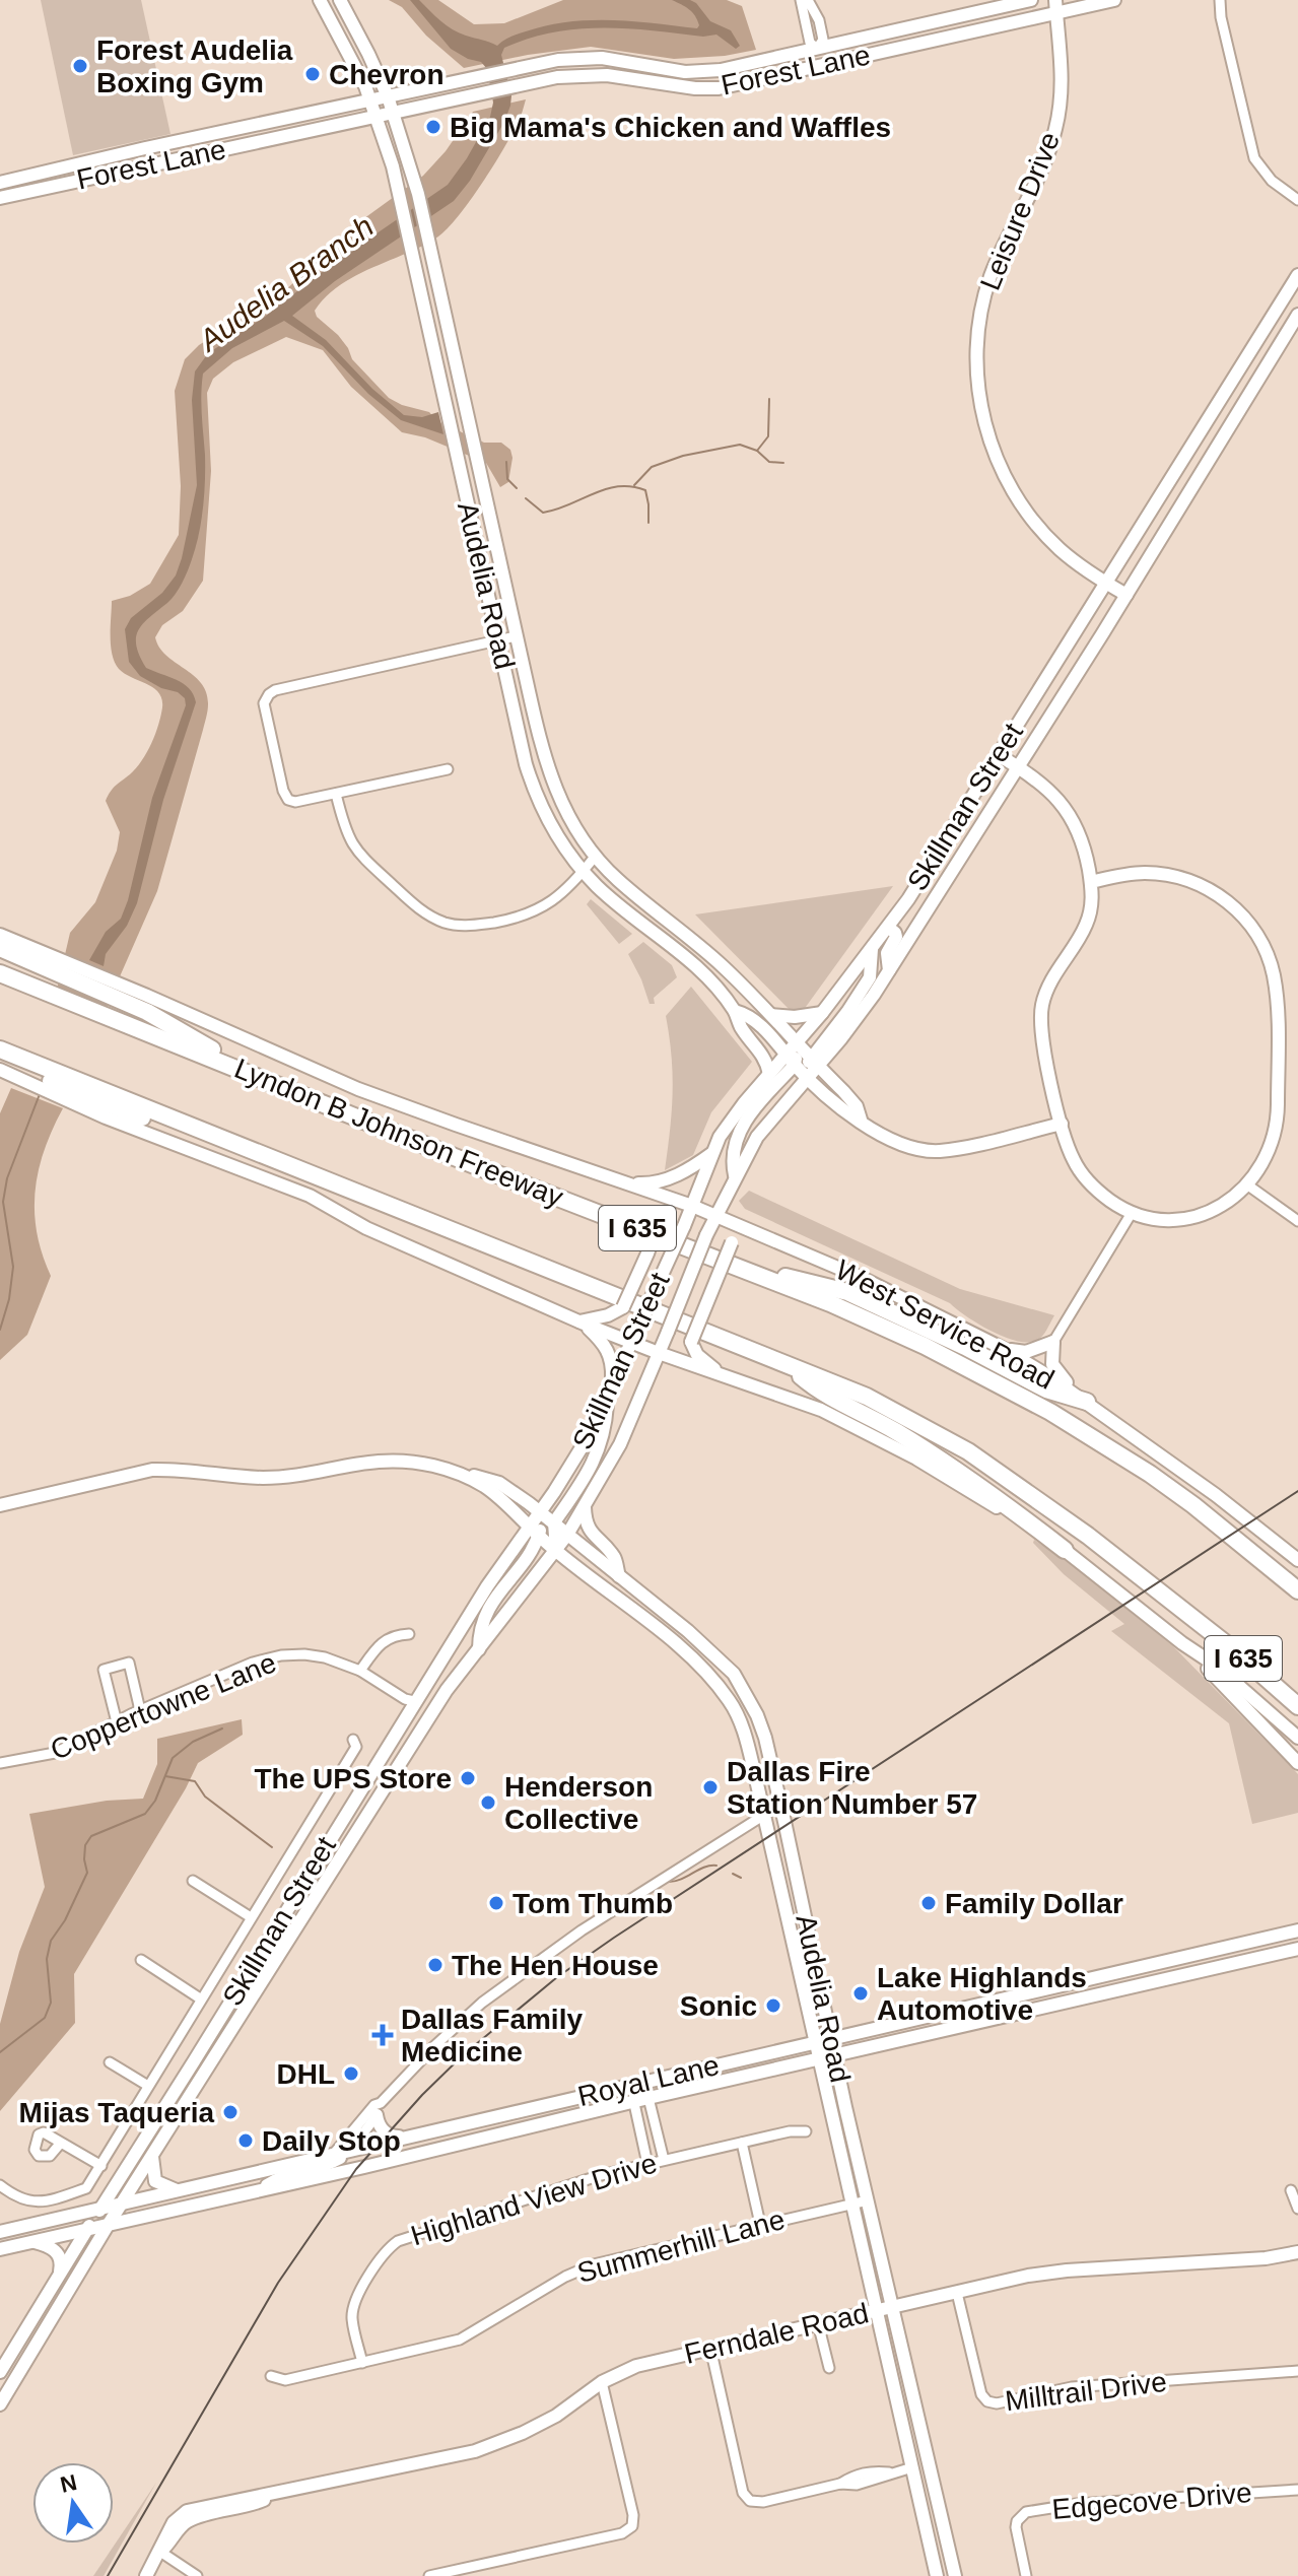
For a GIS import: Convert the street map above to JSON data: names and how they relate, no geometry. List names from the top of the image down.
{
  "streets": {
    "highway": ["Lyndon B Johnson Freeway", "I 635"],
    "main road": [
      "Forest Lane",
      "Leisure Drive",
      "Audelia Road",
      "Skillman Street",
      "West Service Road",
      "Royal Lane",
      "Ferndale Road"
    ],
    "street": [
      "Coppertowne Lane",
      "Highland View Drive",
      "Summerhill Lane",
      "Milltrail Drive",
      "Edgecove Drive"
    ]
  },
  "crossings": [
    ["Forest Lane", "Leisure Drive"],
    ["Forest Lane", "Audelia Road"],
    ["Leisure Drive", "Skillman Street"],
    ["Audelia Road", "Skillman Street"],
    ["Audelia Road", "Royal Lane"],
    ["Audelia Road", "Summerhill Lane"],
    ["Audelia Road", "Ferndale Road"],
    ["Skillman Street", "West Service Road"],
    ["Skillman Street", "Coppertowne Lane"],
    ["Skillman Street", "Royal Lane"],
    ["Highland View Drive", "Summerhill Lane"],
    ["Ferndale Road", "Milltrail Drive"]
  ],
  "water": ["Audelia Branch"],
  "places": {
    "other": [
      "Forest Audelia Boxing Gym",
      "Chevron",
      "Big Mama's Chicken and Waffles",
      "The UPS Store",
      "Dallas Fire Station Number 57",
      "Henderson Collective",
      "Tom Thumb",
      "Family Dollar",
      "The Hen House",
      "Lake Highlands Automotive",
      "Sonic",
      "DHL",
      "Mijas Taqueria",
      "Daily Stop"
    ],
    "health": ["Dallas Family Medicine"]
  },
  "north": "top"
}
